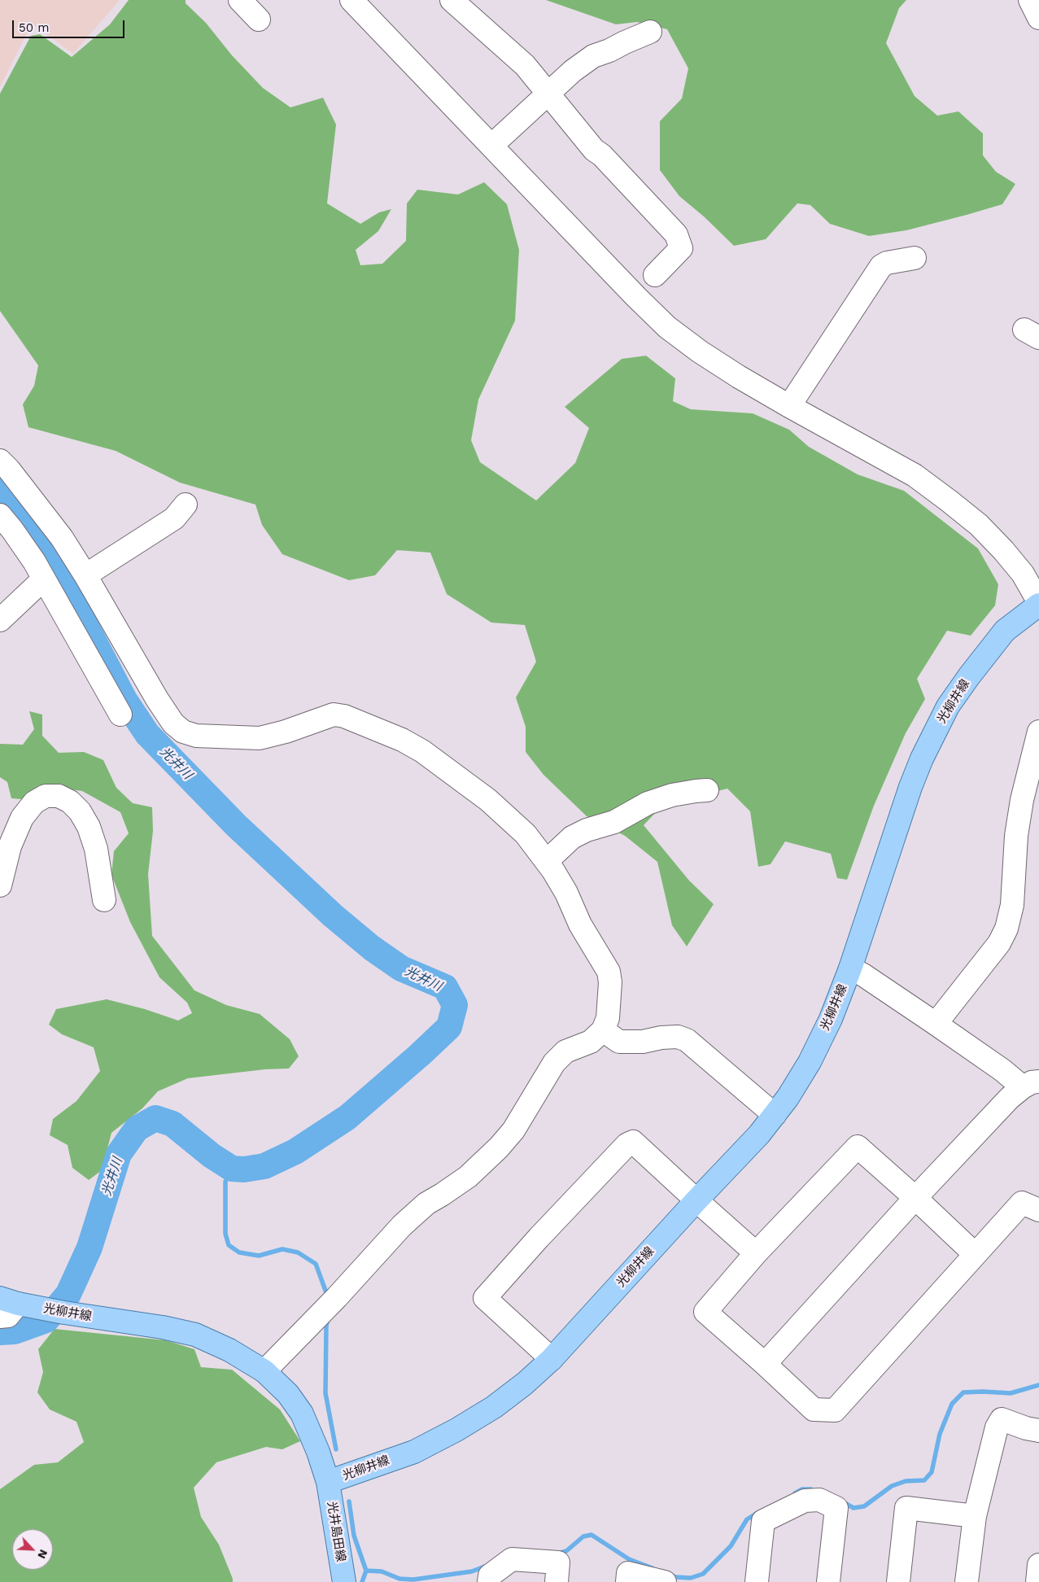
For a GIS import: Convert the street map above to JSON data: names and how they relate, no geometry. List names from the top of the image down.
{
  "streets": {
    "main road": ["光柳井線", "光井島田線"]
  },
  "crossings": [
    ["光柳井線", "光井島田線"]
  ],
  "water": ["光井川"],
  "scale_bar": "50 m",
  "north": "bottom right"
}
